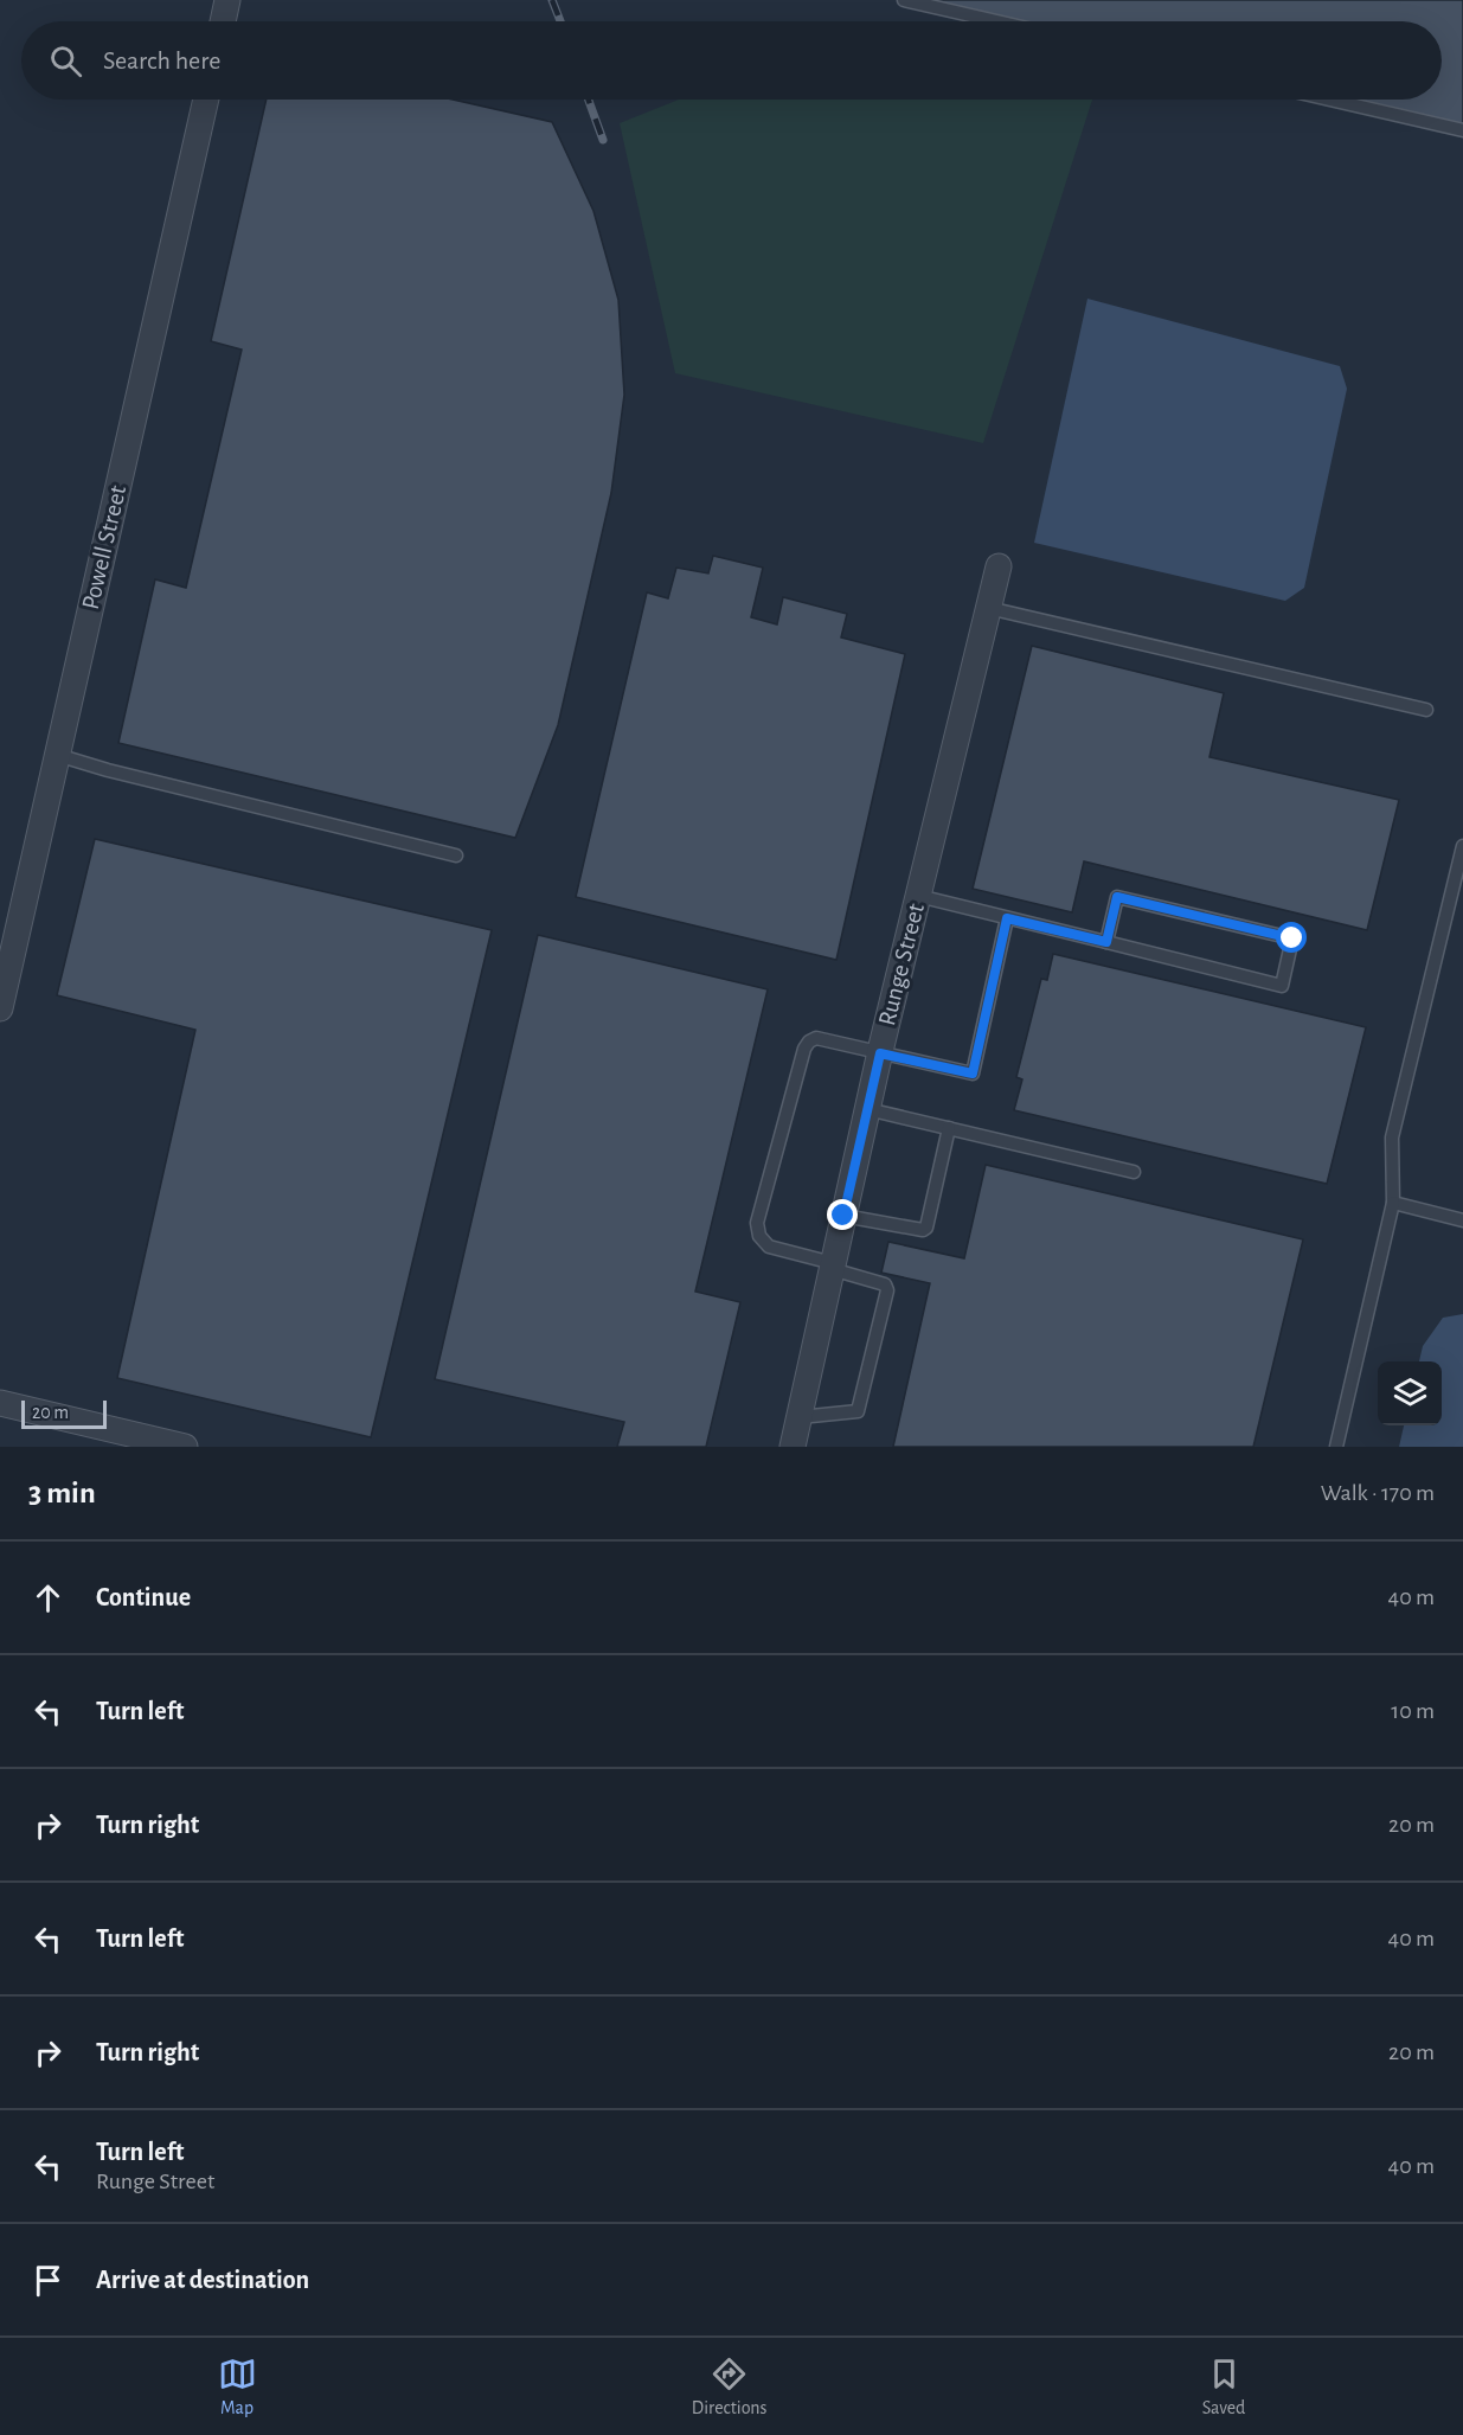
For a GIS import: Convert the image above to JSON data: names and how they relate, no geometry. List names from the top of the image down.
{
  "streets": {
    "street": ["Powell Street", "Runge Street"]
  },
  "scale_bar": "20 m",
  "page": {
    "search": "Search here",
    "scale": "20 m",
    "heading": ["3 min", "Walk · 170 m"],
    "list": [
      ["Continue", "40 m"],
      ["Turn left", "10 m"],
      ["Turn right", "20 m"],
      ["Turn left", "40 m"],
      ["Turn right", "20 m"],
      ["Turn left", "Runge Street", "40 m"],
      "Arrive at destination"
    ],
    "nav": ["Map", "Directions", "Saved"]
  }
}
